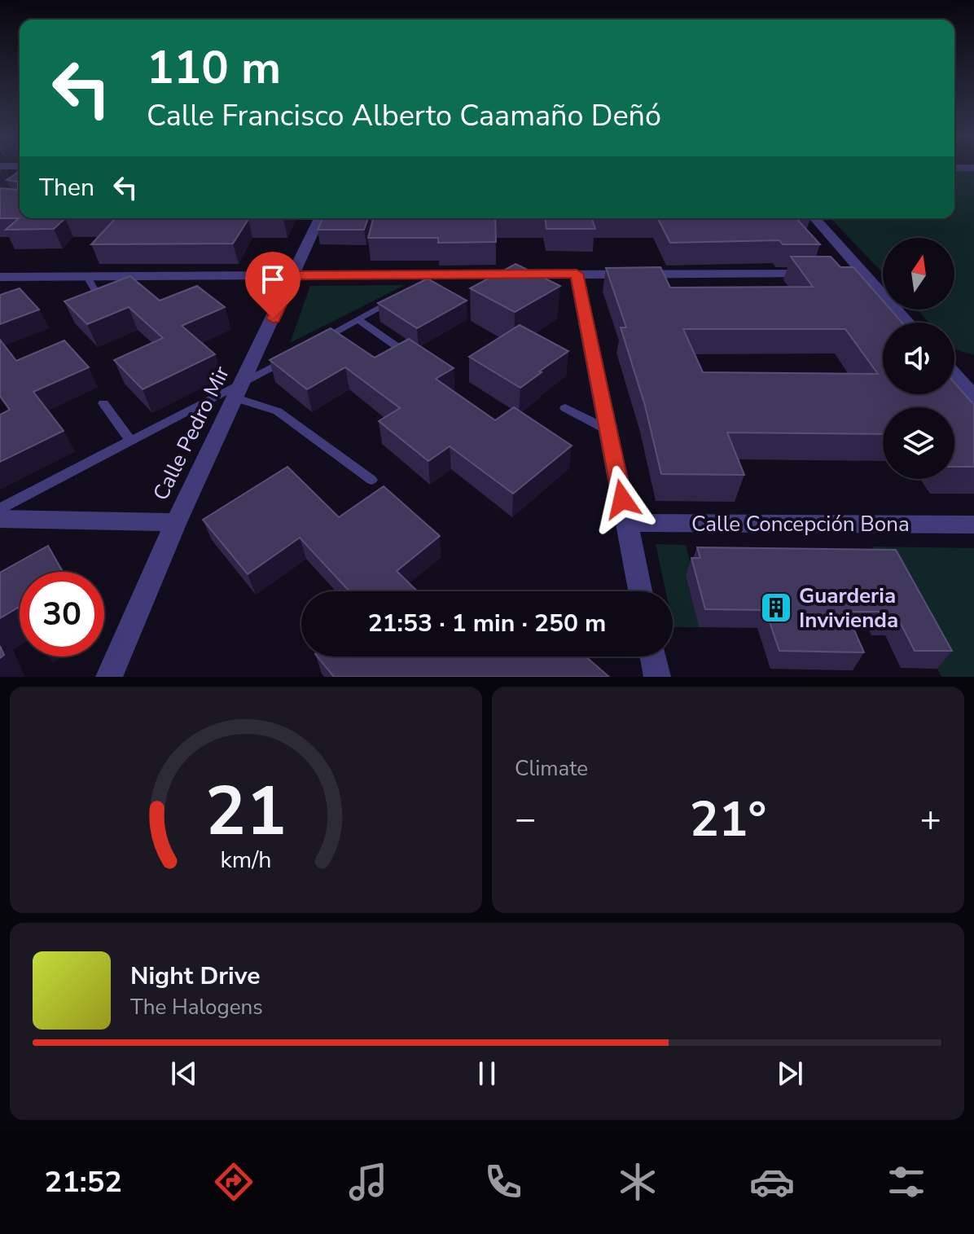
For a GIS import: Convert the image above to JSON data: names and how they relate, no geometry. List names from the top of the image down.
{
  "streets": {
    "street": ["Calle Pedro Mir", "Calle Concepción Bona"]
  },
  "places": {
    "building": ["Guarderia Invivienda"]
  },
  "north": "top",
  "page": {
    "turn": ["110 m", "Calle Francisco Alberto Caamaño Deñó"],
    "then": "Then",
    "limit": "30",
    "trip": "21:53 · 1 min · 250 m",
    "tile": "Climate",
    "heat": ["−", "21°", "+"],
    "song": ["Night Drive", "The Halogens"],
    "tabs": "21:52",
    "gauge": ["21", "km/h"]
  }
}
